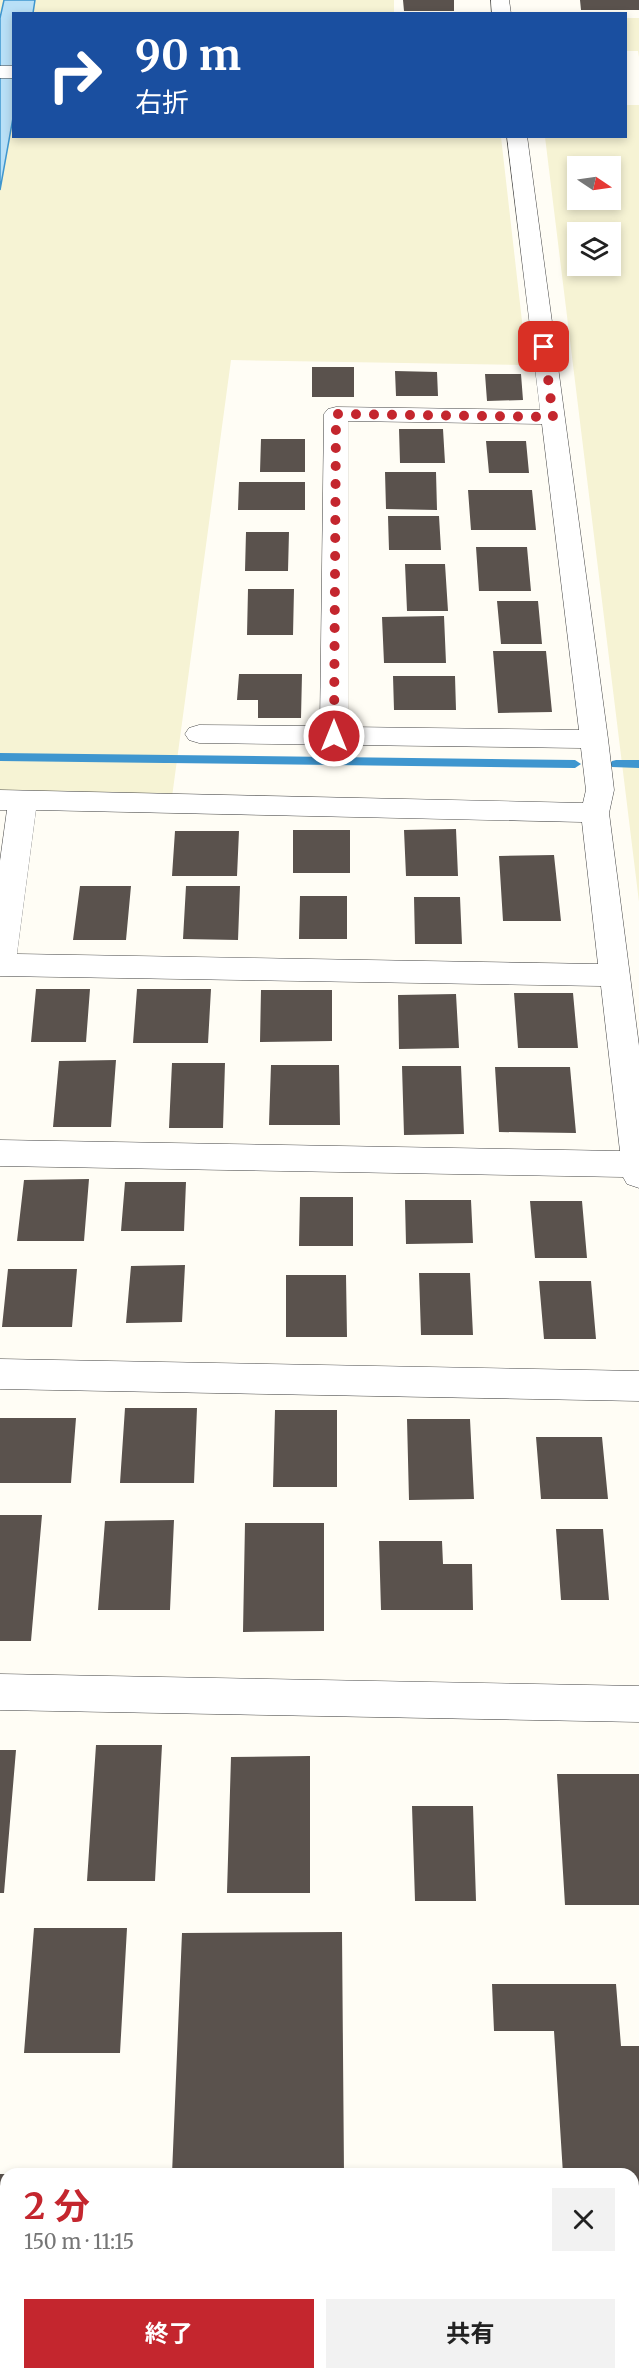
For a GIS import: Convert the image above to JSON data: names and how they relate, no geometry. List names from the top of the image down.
{
  "north": "right",
  "page": {
    "turn": ["90 m", "右折"],
    "heading": ["2 分", "150 m · 11:15"],
    "buttons": ["終了", "共有"]
  }
}
